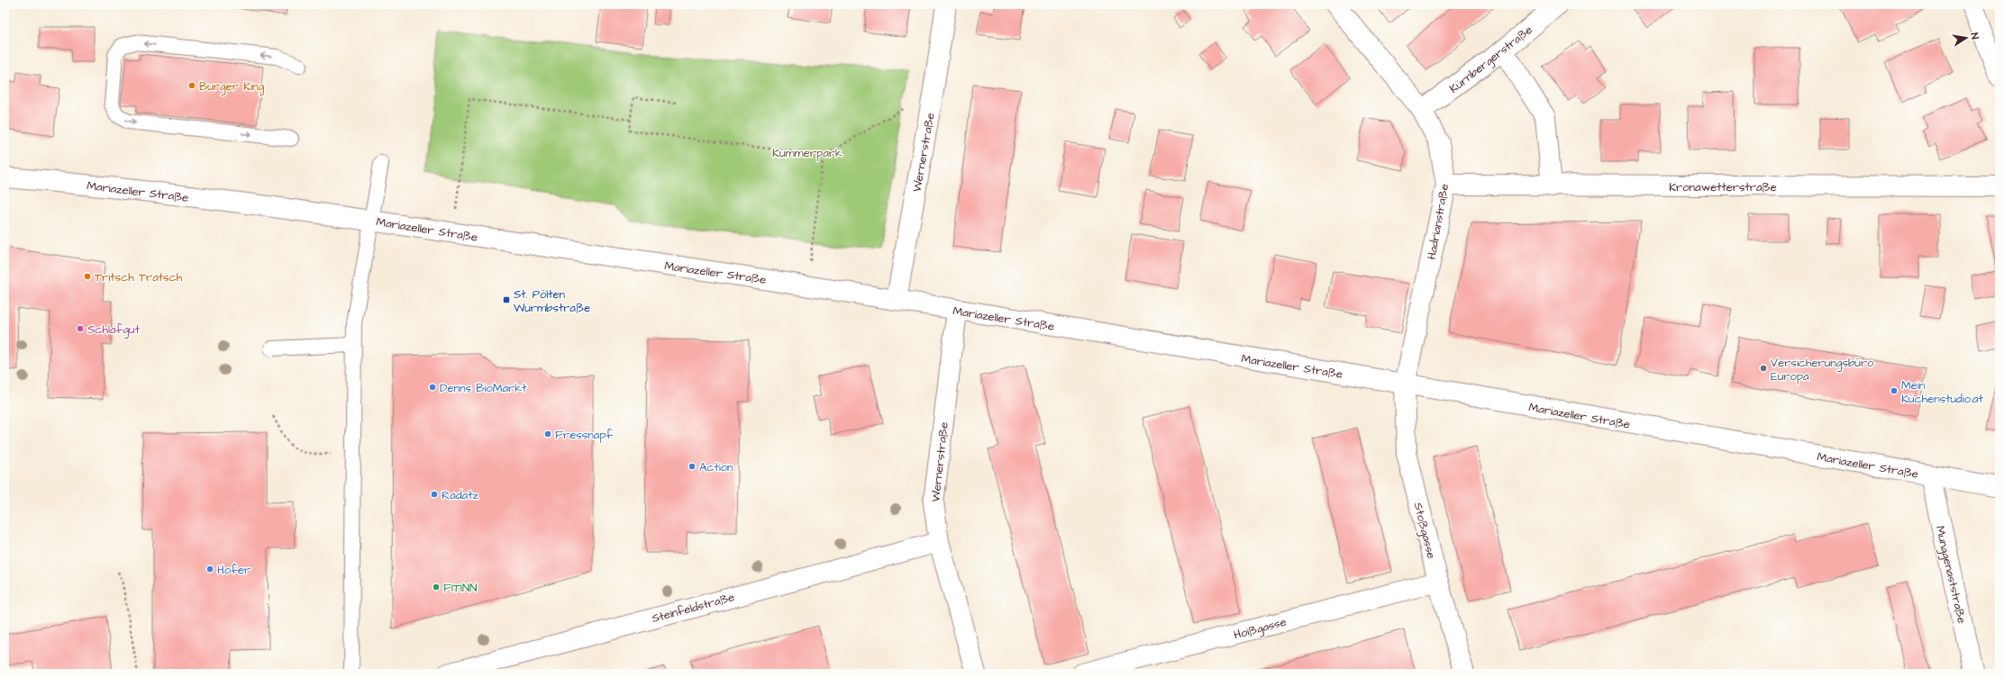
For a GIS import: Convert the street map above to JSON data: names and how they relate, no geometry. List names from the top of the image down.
{
  "streets": {
    "street": [
      "Kürnbergerstraße",
      "Wernerstraße",
      "Kronawetterstraße",
      "Mariazeller Straße",
      "Hadrianstraße",
      "Stoßgasse",
      "Munggenaststraße",
      "Steinfeldstraße",
      "Hoißgasse"
    ]
  },
  "crossings": [
    ["Kürnbergerstraße", "Hadrianstraße"],
    ["Wernerstraße", "Mariazeller Straße"],
    ["Wernerstraße", "Steinfeldstraße"],
    ["Kronawetterstraße", "Hadrianstraße"],
    ["Mariazeller Straße", "Hadrianstraße"],
    ["Mariazeller Straße", "Stoßgasse"],
    ["Mariazeller Straße", "Munggenaststraße"],
    ["Hadrianstraße", "Stoßgasse"],
    ["Stoßgasse", "Hoißgasse"]
  ],
  "parks": ["Kummerpark"],
  "places": {
    "other": [
      "Burger King",
      "Tritsch Tratsch",
      "Schlafgut",
      "Versicherungsbüro Europa",
      "Denns BioMarkt",
      "Mein Küchenstudio.at",
      "Fressnapf",
      "Action",
      "Radatz",
      "Hofer",
      "FITINN"
    ],
    "transit": ["St. Pölten Wurmbstraße"]
  },
  "north": "right"
}
